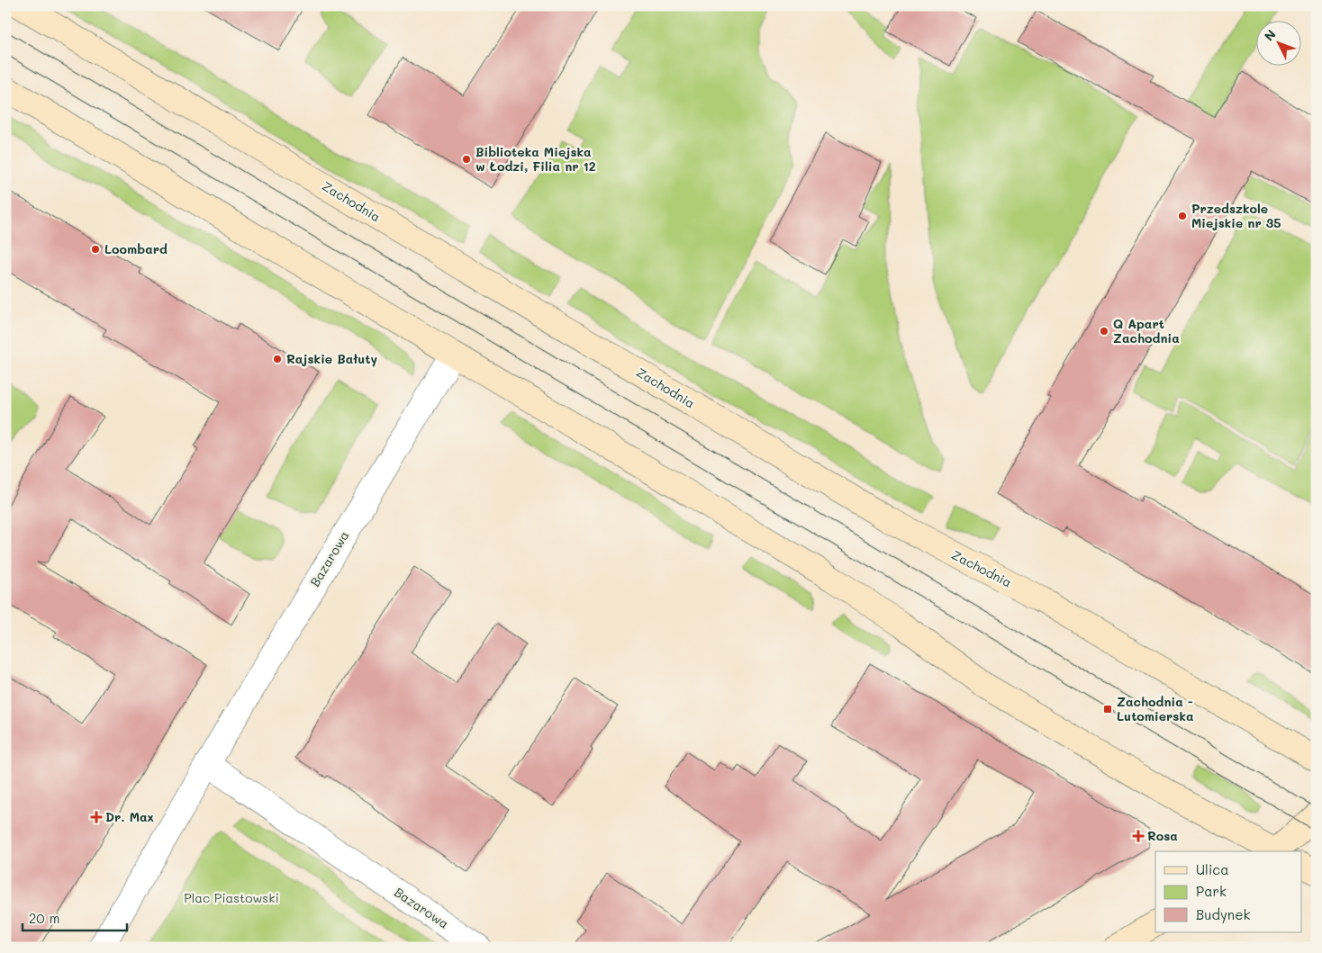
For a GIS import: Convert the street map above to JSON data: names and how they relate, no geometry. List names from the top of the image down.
{
  "streets": {
    "main road": ["Zachodnia"],
    "street": ["Bazarowa"]
  },
  "parks": ["Plac Piastowski"],
  "places": {
    "other": [
      "Biblioteka Miejska w Łodzi, Filia nr 12",
      "Przedszkole Miejskie nr 35",
      "Loombard",
      "Q Apart Zachodnia",
      "Rajskie Bałuty"
    ],
    "transit": ["Zachodnia - Lutomierska"],
    "health": ["Dr. Max", "Rosa"]
  },
  "legend": ["Ulica", "Park", "Budynek"],
  "scale_bar": "20 m",
  "north": "top left"
}
